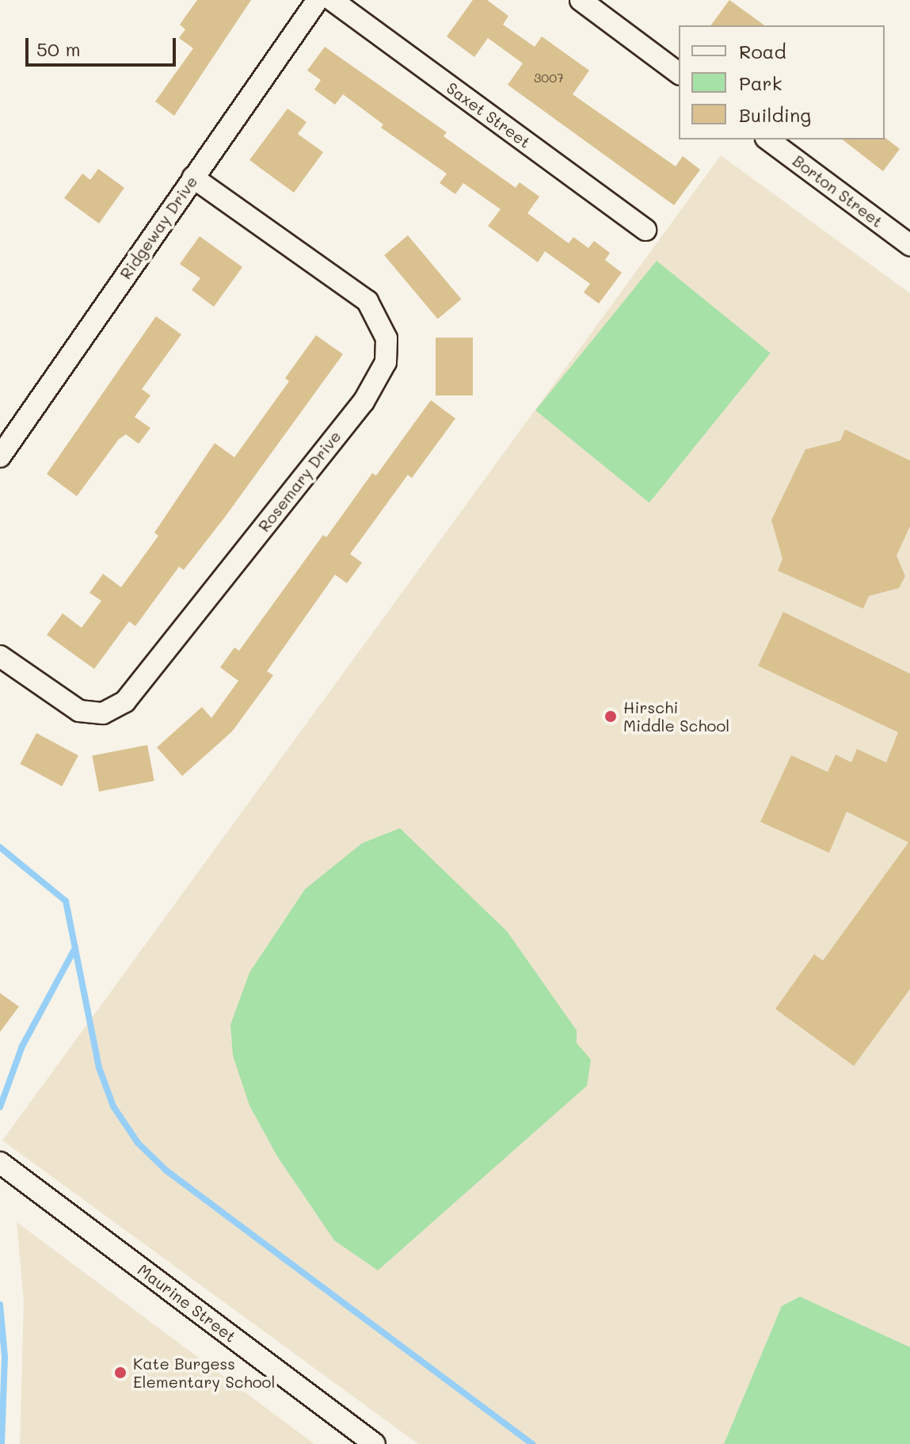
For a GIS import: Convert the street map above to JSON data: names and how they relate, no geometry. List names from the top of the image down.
{
  "streets": {
    "street": [
      "Saxet Street",
      "Borton Street",
      "Ridgeway Drive",
      "Rosemary Drive",
      "Maurine Street"
    ]
  },
  "crossings": [
    ["Ridgeway Drive", "Rosemary Drive"]
  ],
  "places": ["Hirschi Middle School", "Kate Burgess Elementary School"],
  "house_numbers": ["3007"],
  "legend": ["Road", "Park", "Building"],
  "scale_bar": "50 m"
}
